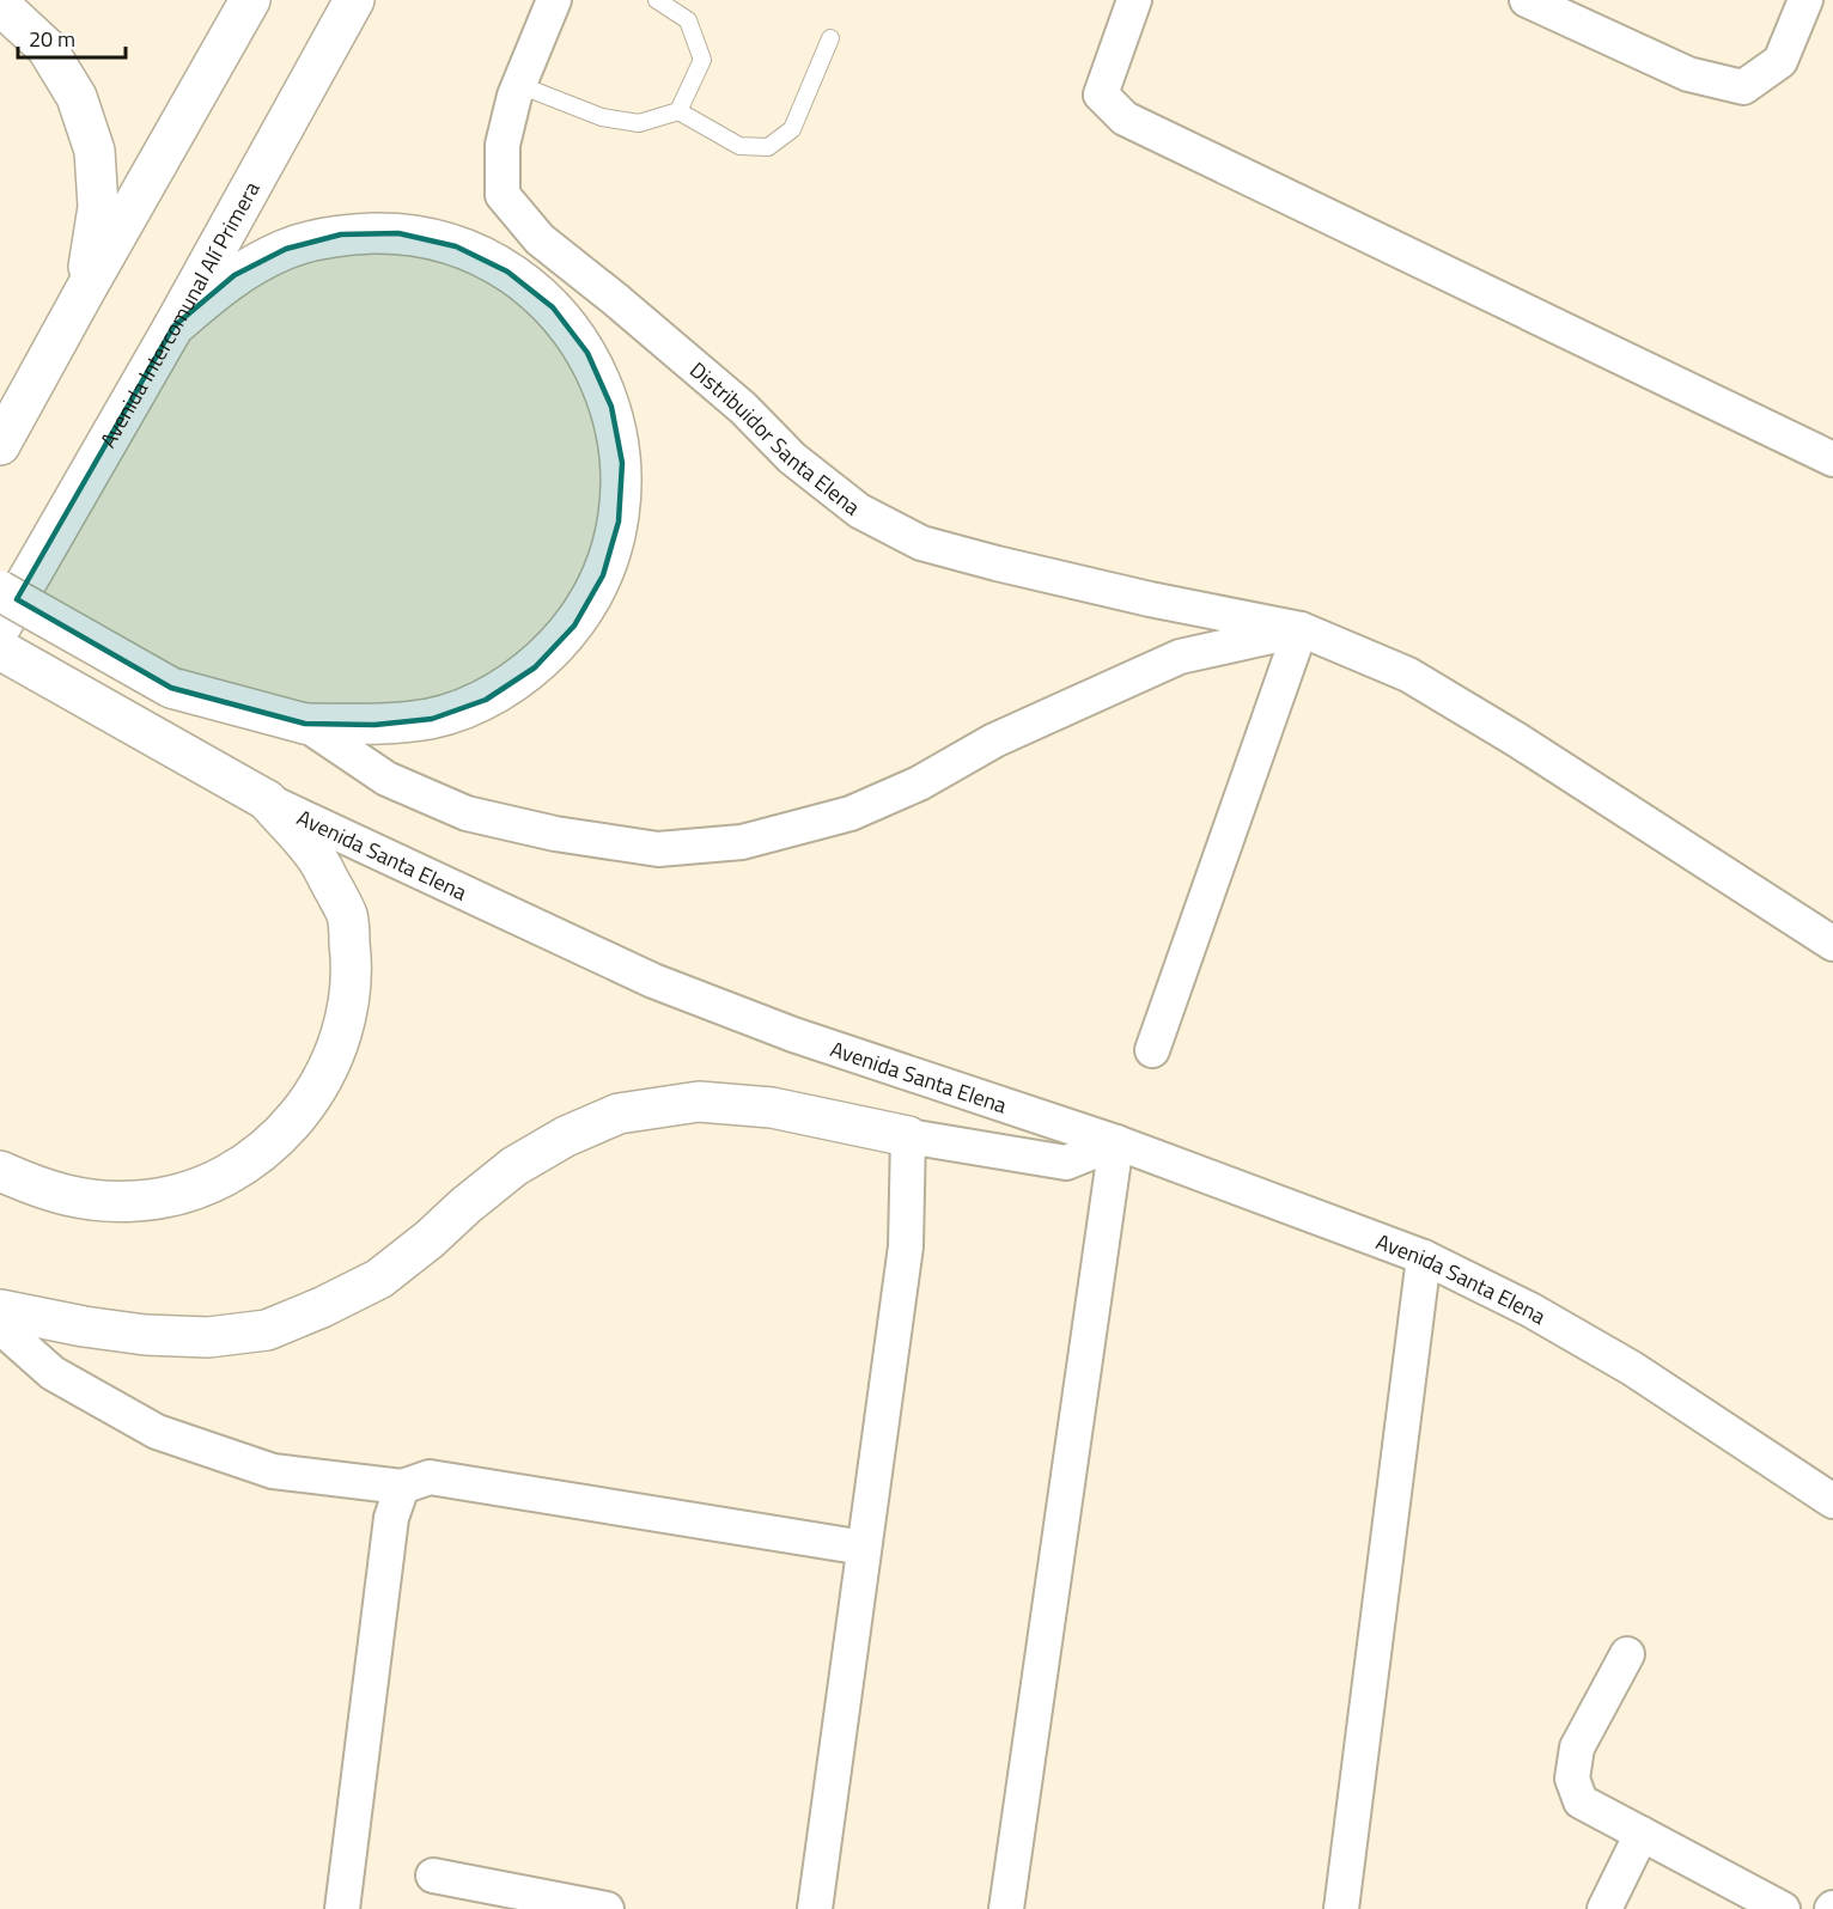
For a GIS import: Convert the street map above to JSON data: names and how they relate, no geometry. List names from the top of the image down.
{
  "streets": {
    "main road": ["Avenida Intercomunal Alí Primera", "Avenida Santa Elena"],
    "street": ["Distribuidor Santa Elena"]
  },
  "scale_bar": "20 m"
}
